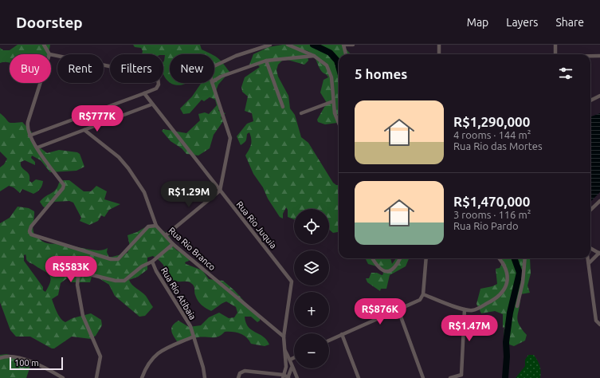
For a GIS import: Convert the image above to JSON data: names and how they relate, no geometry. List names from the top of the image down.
{
  "streets": {
    "street": ["Rua Rio Juquia", "Rua Rio Branco", "Rua Rio Atibaia"]
  },
  "crossings": [
    ["Rua Rio Juquia", "Rua Rio Branco"],
    ["Rua Rio Branco", "Rua Rio Atibaia"]
  ],
  "scale_bar": "100 m",
  "page": {
    "header": "Doorstep",
    "nav": ["Map", "Layers", "Share"],
    "chip": [
      "Buy",
      "Rent",
      "Filters",
      "New"
    ],
    "heading": "5 homes",
    "list": [
      {
        "name": "R$1,290,000",
        "note": "4 rooms · 144 m² · Rua Rio das Mortes"
      },
      {
        "name": "R$1,470,000",
        "note": "3 rooms · 116 m² · Rua Rio Pardo"
      }
    ],
    "price": [
      "R$777K",
      "R$1.29M",
      "R$583K",
      "R$876K",
      "R$1.47M"
    ],
    "map_buttons": ["+", "−"],
    "scale": "100 m"
  }
}
